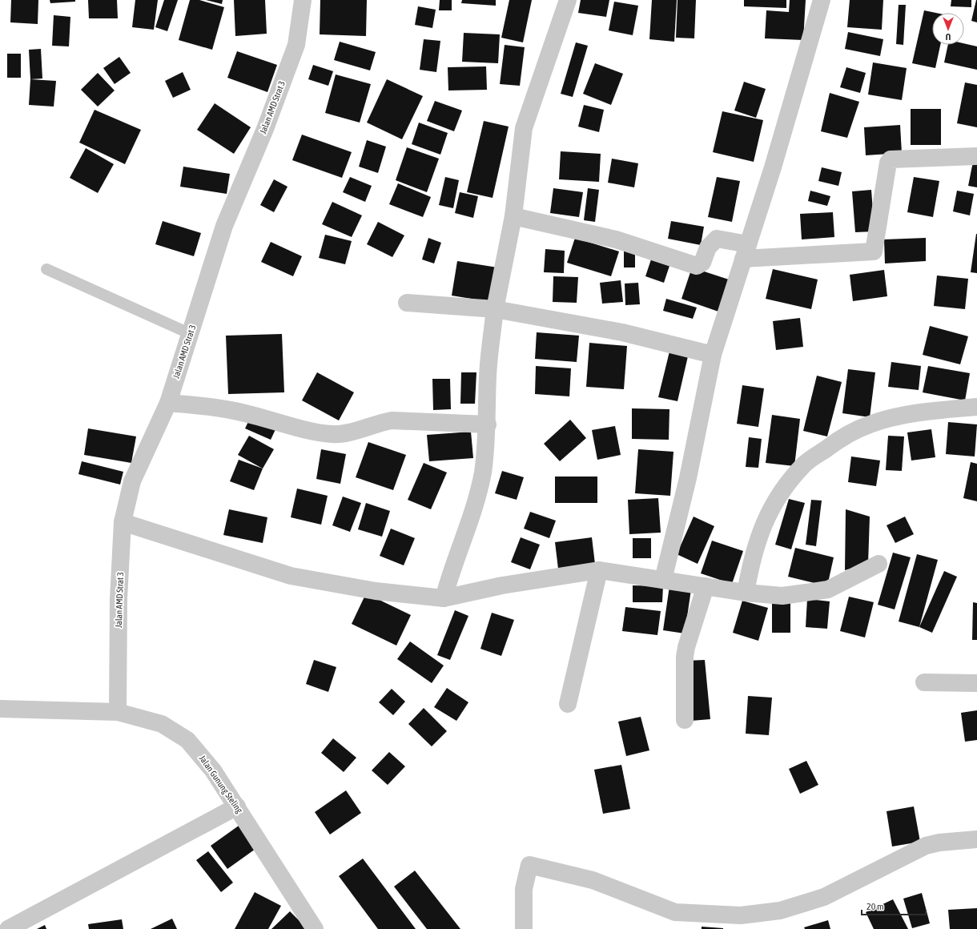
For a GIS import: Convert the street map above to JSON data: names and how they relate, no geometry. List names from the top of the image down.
{
  "streets": {
    "street": ["Jalan AMD Strat 3", "Jalan Gunung Steling"]
  },
  "crossings": [
    ["Jalan AMD Strat 3", "Jalan Gunung Steling"]
  ],
  "scale_bar": "20 m",
  "north": "bottom"
}
